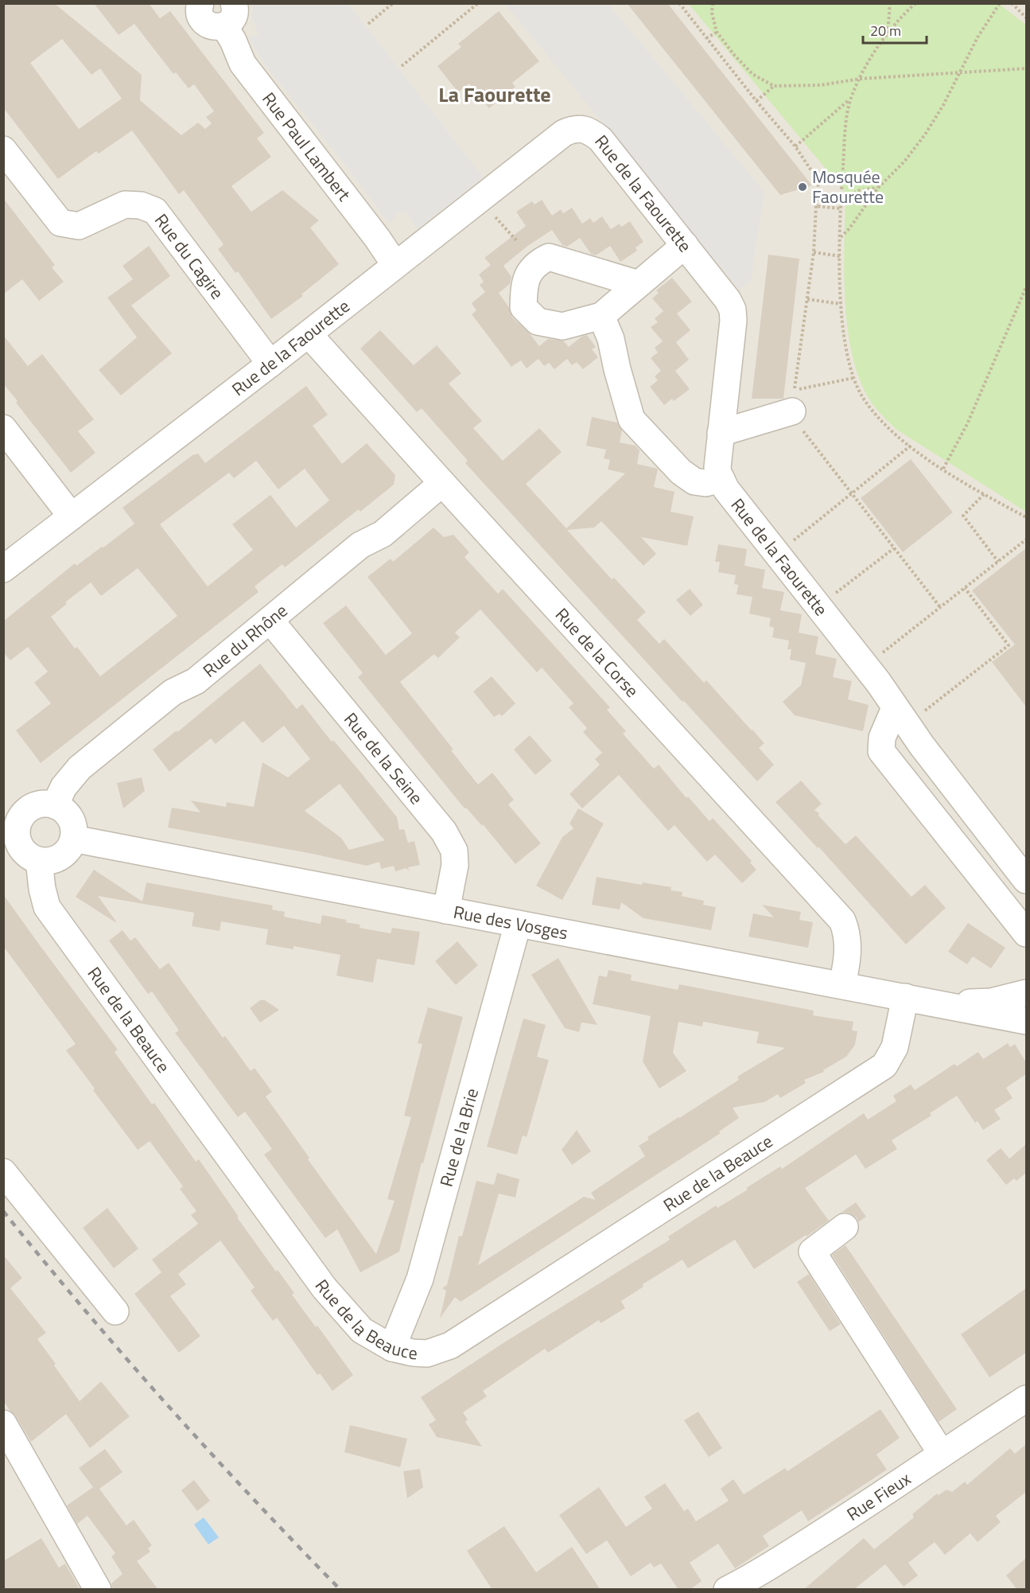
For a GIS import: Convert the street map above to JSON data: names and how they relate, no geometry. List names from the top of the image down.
{
  "streets": {
    "street": [
      "Rue Paul Lambert",
      "Rue de la Faourette",
      "Rue du Cagire",
      "Rue du Rhône",
      "Rue de la Corse",
      "Rue de la Seine",
      "Rue des Vosges",
      "Rue de la Beauce",
      "Rue de la Brie",
      "Rue Fieux"
    ]
  },
  "crossings": [
    ["Rue Paul Lambert", "Rue de la Faourette"],
    ["Rue de la Faourette", "Rue du Cagire"],
    ["Rue de la Faourette", "Rue de la Corse"],
    ["Rue du Rhône", "Rue de la Corse"],
    ["Rue du Rhône", "Rue de la Seine"],
    ["Rue du Rhône", "Rue des Vosges"],
    ["Rue du Rhône", "Rue de la Beauce"],
    ["Rue de la Corse", "Rue des Vosges"],
    ["Rue de la Seine", "Rue des Vosges"],
    ["Rue des Vosges", "Rue de la Beauce"],
    ["Rue des Vosges", "Rue de la Brie"],
    ["Rue de la Beauce", "Rue de la Brie"]
  ],
  "districts": ["La Faourette"],
  "places": ["Mosquée Faourette"],
  "scale_bar": "20 m"
}
